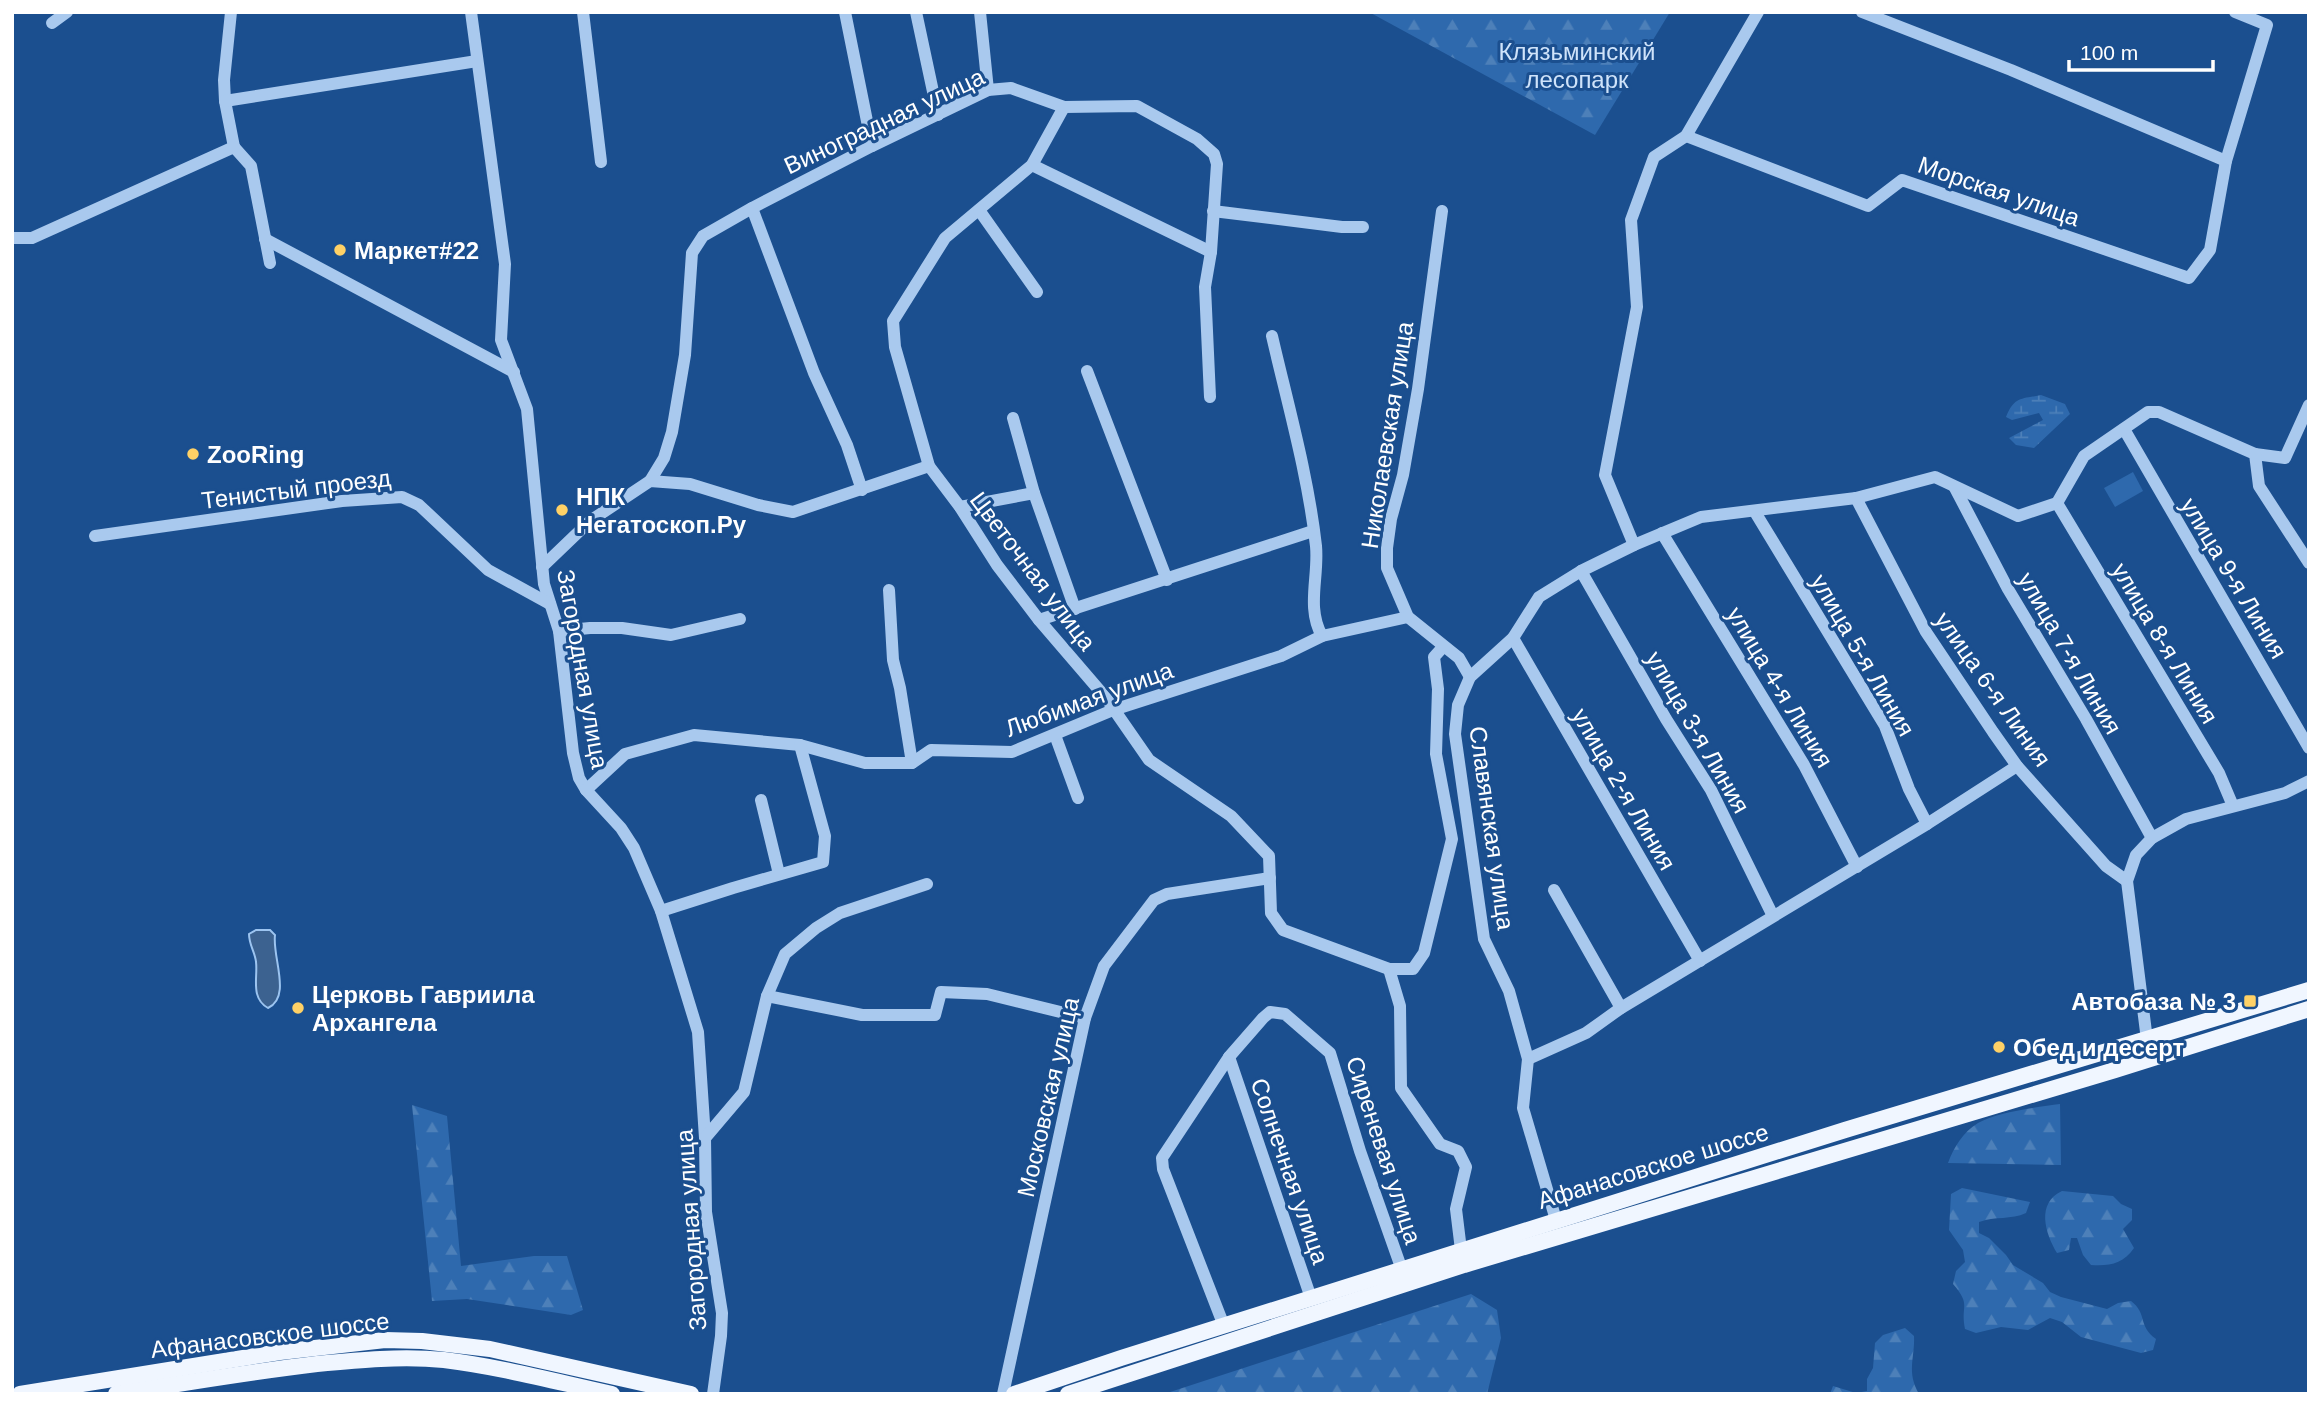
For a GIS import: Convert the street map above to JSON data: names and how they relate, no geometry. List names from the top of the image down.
{
  "streets": {
    "main road": ["Афанасовское шоссе"],
    "street": [
      "Виноградная улица",
      "Морская улица",
      "Николаевская улица",
      "Тенистый проезд",
      "Цветочная улица",
      "улица 9-я Линия",
      "улица 8-я Линия",
      "улица 7-я Линия",
      "улица 5-я Линия",
      "Загородная улица",
      "улица 4-я Линия",
      "улица 6-я Линия",
      "Любимая улица",
      "улица 3-я Линия",
      "улица 2-я Линия",
      "Славянская улица",
      "Московская улица",
      "Сиреневая улица",
      "Солнечная улица"
    ]
  },
  "crossings": [
    ["Николаевская улица", "Любимая улица"],
    ["Николаевская улица", "Славянская улица"],
    ["Тенистый проезд", "Загородная улица"],
    ["Цветочная улица", "Любимая улица"],
    ["Цветочная улица", "Московская улица"],
    ["улица 8-я Линия", "Славянская улица"],
    ["улица 7-я Линия", "Славянская улица"],
    ["улица 5-я Линия", "Славянская улица"],
    ["Загородная улица", "Любимая улица"],
    ["улица 4-я Линия", "Славянская улица"],
    ["улица 6-я Линия", "Славянская улица"],
    ["улица 3-я Линия", "Славянская улица"],
    ["улица 2-я Линия", "Славянская улица"],
    ["Славянская улица", "Афанасовское шоссе"],
    ["Сиреневая улица", "Афанасовское шоссе"],
    ["Сиреневая улица", "Солнечная улица"],
    ["Афанасовское шоссе", "Солнечная улица"]
  ],
  "parks": ["Клязьминский лесопарк"],
  "places": {
    "other": [
      "Маркет#22",
      "ZooRing",
      "НПК Негатоскоп.Ру",
      "Церковь Гавриила Архангела",
      "Обед и десерт"
    ],
    "transit": ["Автобаза № 3"]
  },
  "scale_bar": "100 m"
}
